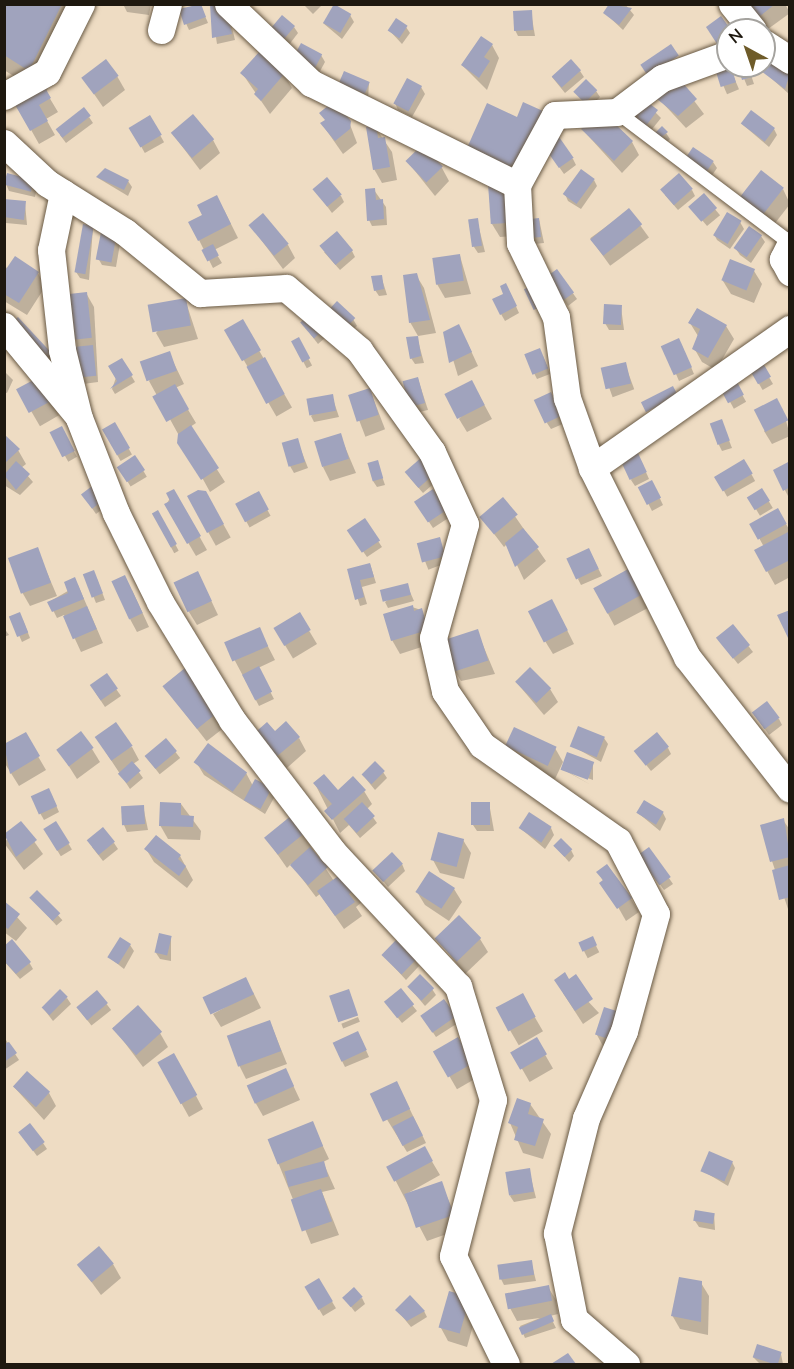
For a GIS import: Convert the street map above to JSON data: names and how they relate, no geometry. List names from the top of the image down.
{
  "north": "top left"
}
